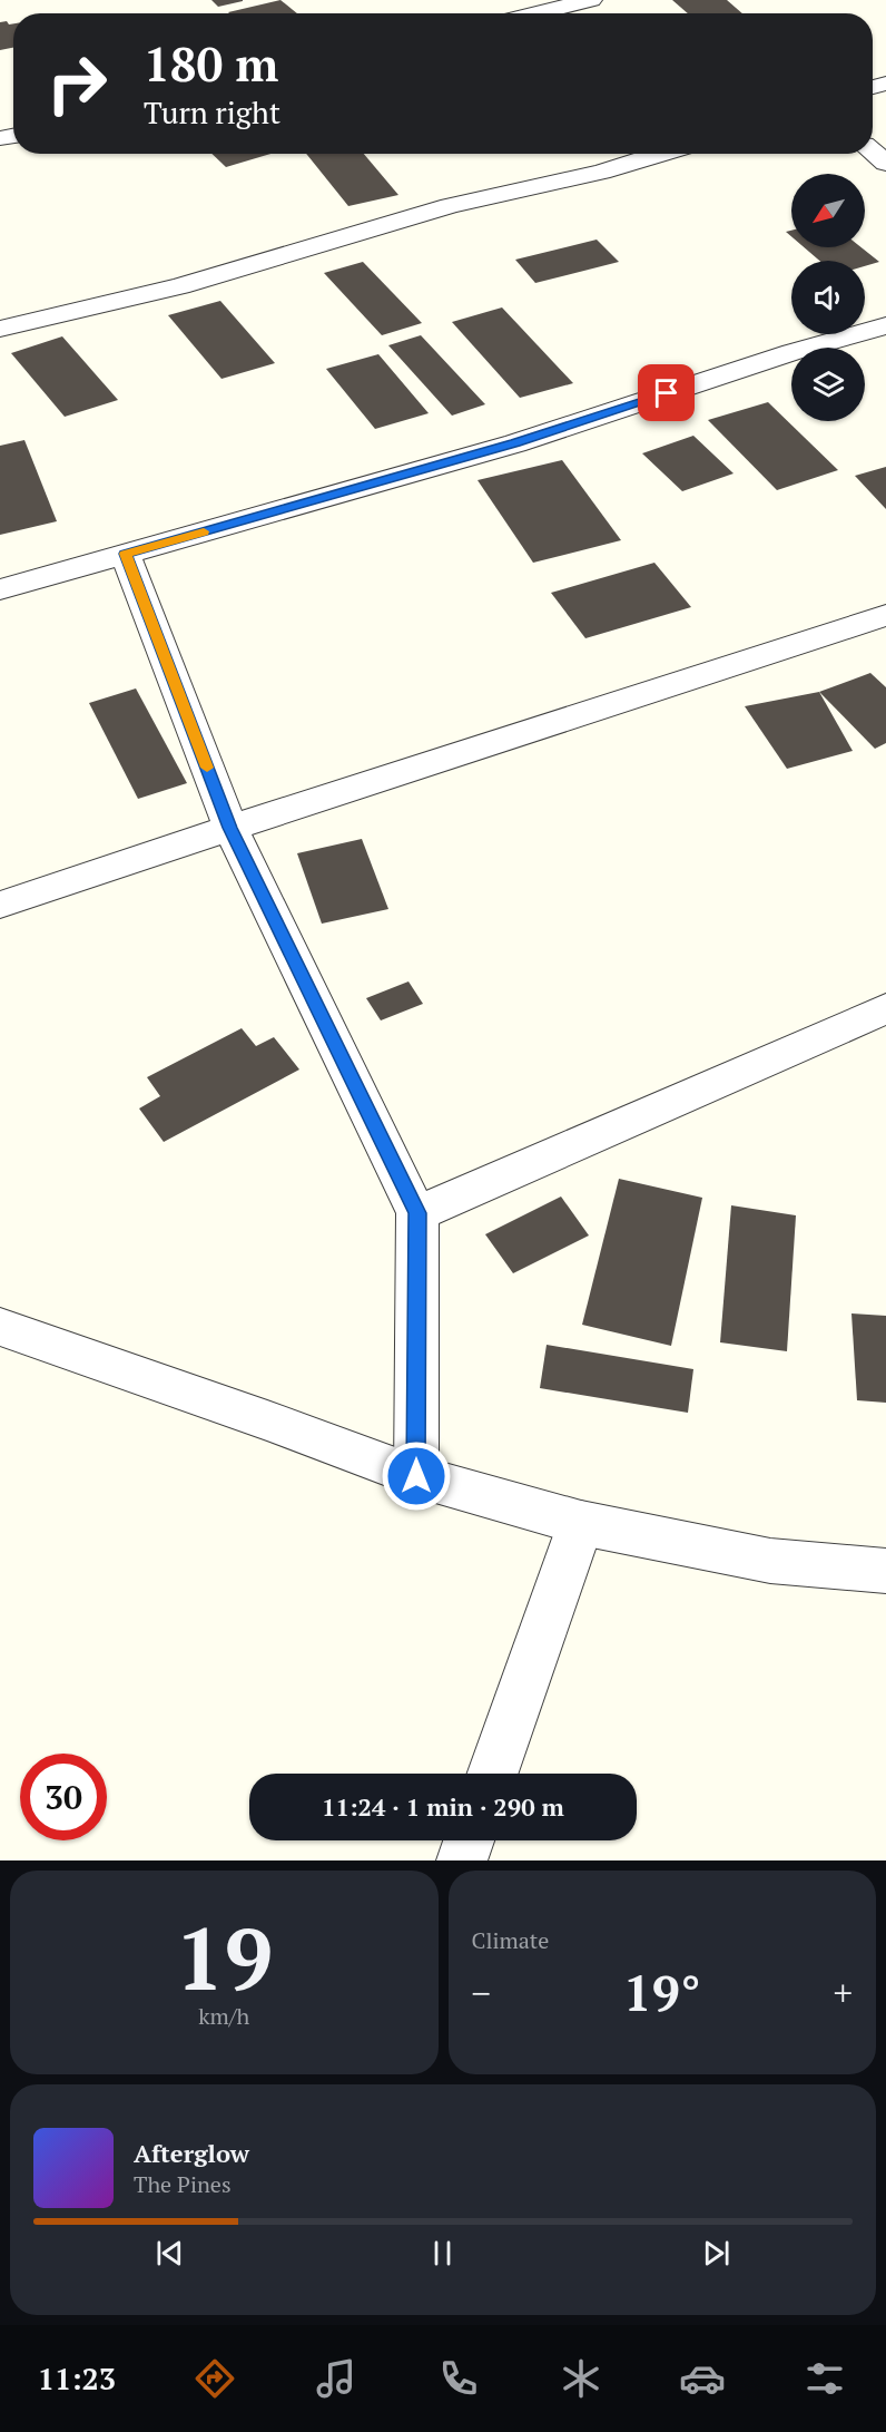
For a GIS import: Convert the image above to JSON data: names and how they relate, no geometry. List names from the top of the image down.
{
  "north": "bottom left",
  "page": {
    "turn": ["180 m", "Turn right"],
    "limit": "30",
    "trip": "11:24 · 1 min · 290 m",
    "tile": [
      ["19", "km/h"],
      "Climate"
    ],
    "heat": ["−", "19°", "+"],
    "song": ["Afterglow", "The Pines"],
    "tabs": "11:23"
  }
}
